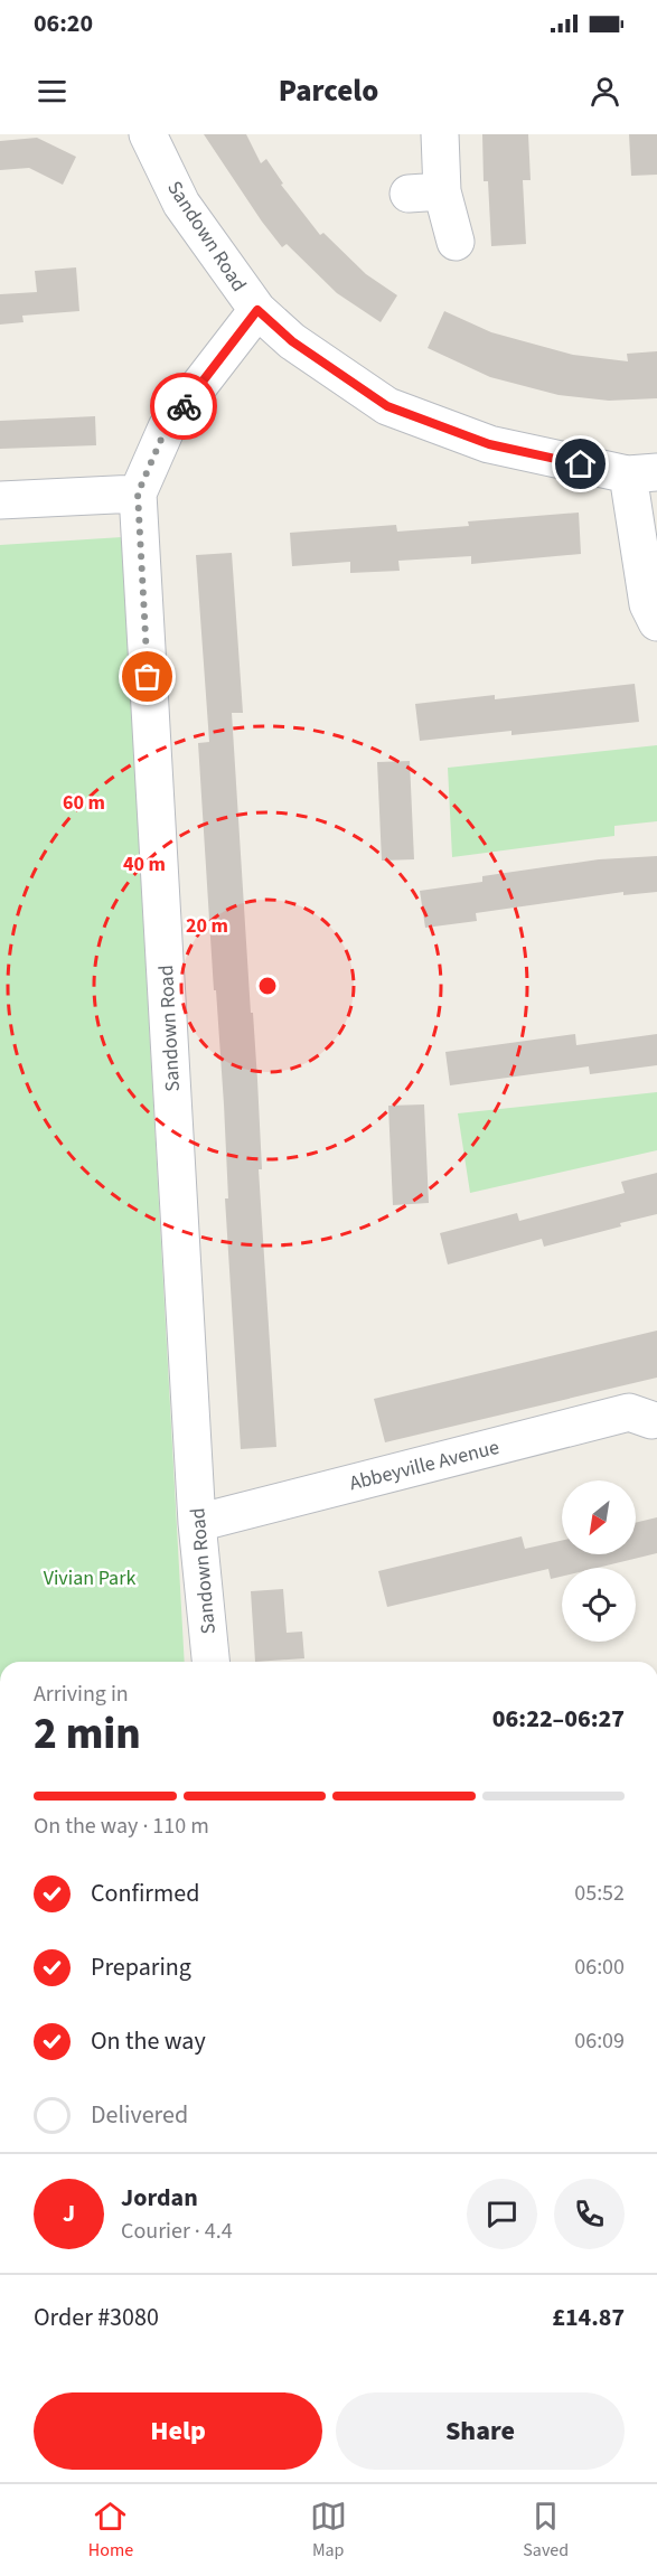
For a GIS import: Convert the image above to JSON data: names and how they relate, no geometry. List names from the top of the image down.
{
  "streets": {
    "street": ["Sandown Road", "Abbeyville Avenue"]
  },
  "crossings": [
    ["Sandown Road", "Abbeyville Avenue"]
  ],
  "parks": ["Vivian Park"],
  "north": "bottom left",
  "page": {
    "status": "06:20",
    "header": "Parcelo",
    "heading": ["2 min", "Arriving in", "06:22–06:27"],
    "panel": [
      "Jordan",
      "Courier · 4.4",
      "Order #3080",
      "£14.87"
    ],
    "bar": "On the way · 110 m",
    "list": [
      ["Confirmed", "05:52"],
      ["Preparing", "06:00"],
      ["On the way", "06:09"],
      "Delivered"
    ],
    "round": "J",
    "buttons": ["Help", "Share"],
    "tabs": ["Home", "Map", "Saved"]
  },
  "rings": ["60 m", "40 m", "20 m"]
}
